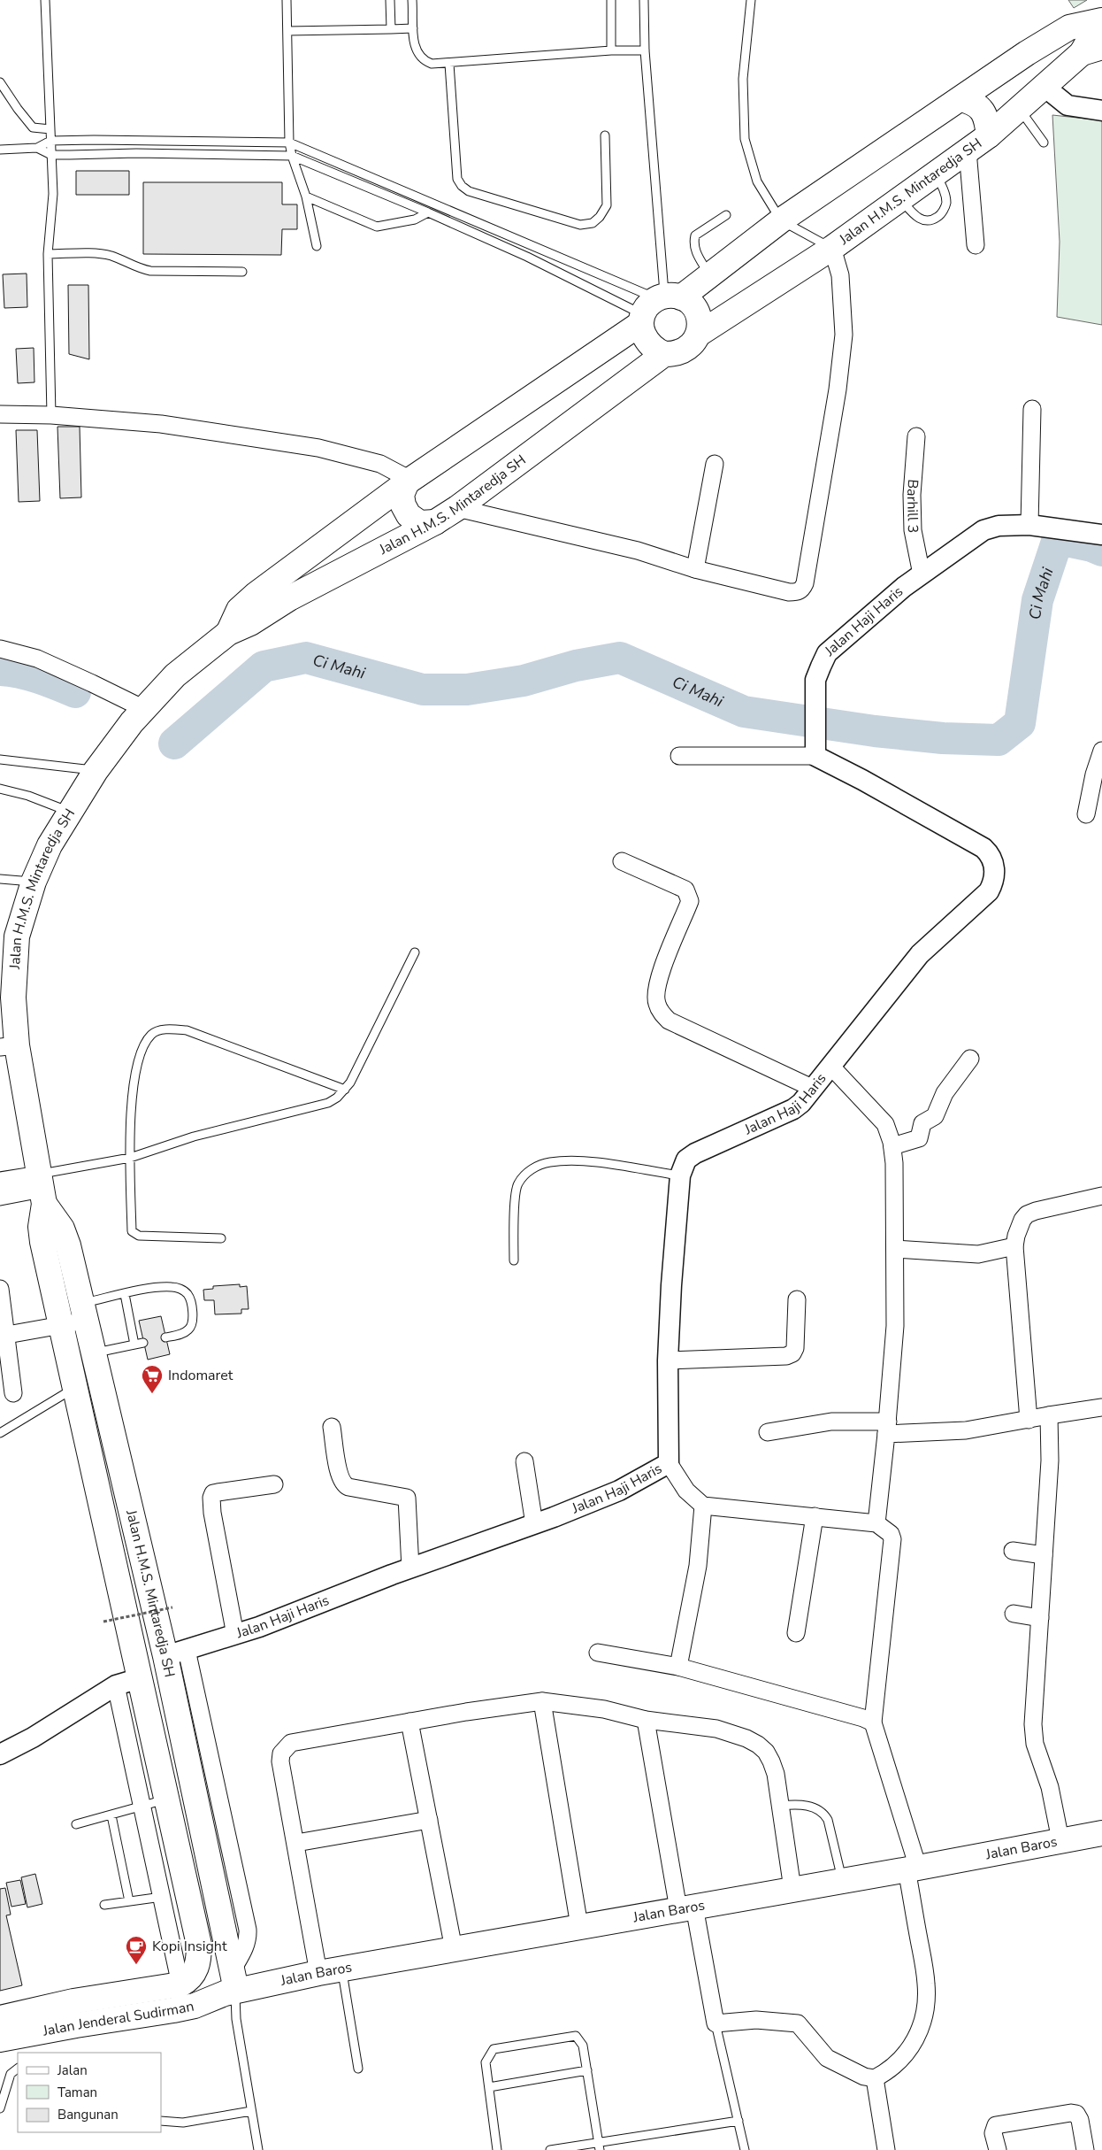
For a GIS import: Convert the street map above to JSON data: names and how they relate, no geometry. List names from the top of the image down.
{
  "streets": {
    "main road": ["Jalan H.M.S. Mintaredja SH", "Jalan Baros", "Jalan Jenderal Sudirman"],
    "street": ["Barhill 3", "Jalan Haji Haris"]
  },
  "crossings": [
    ["Jalan H.M.S. Mintaredja SH", "Jalan Haji Haris"],
    ["Jalan H.M.S. Mintaredja SH", "Jalan Baros"],
    ["Jalan H.M.S. Mintaredja SH", "Jalan Jenderal Sudirman"],
    ["Barhill 3", "Jalan Haji Haris"],
    ["Jalan Baros", "Jalan Jenderal Sudirman"]
  ],
  "water": ["Ci Mahi"],
  "places": {
    "supermarket": ["Indomaret"],
    "cafe": ["Kopi Insight"]
  },
  "legend": ["Jalan", "Taman", "Bangunan"]
}
